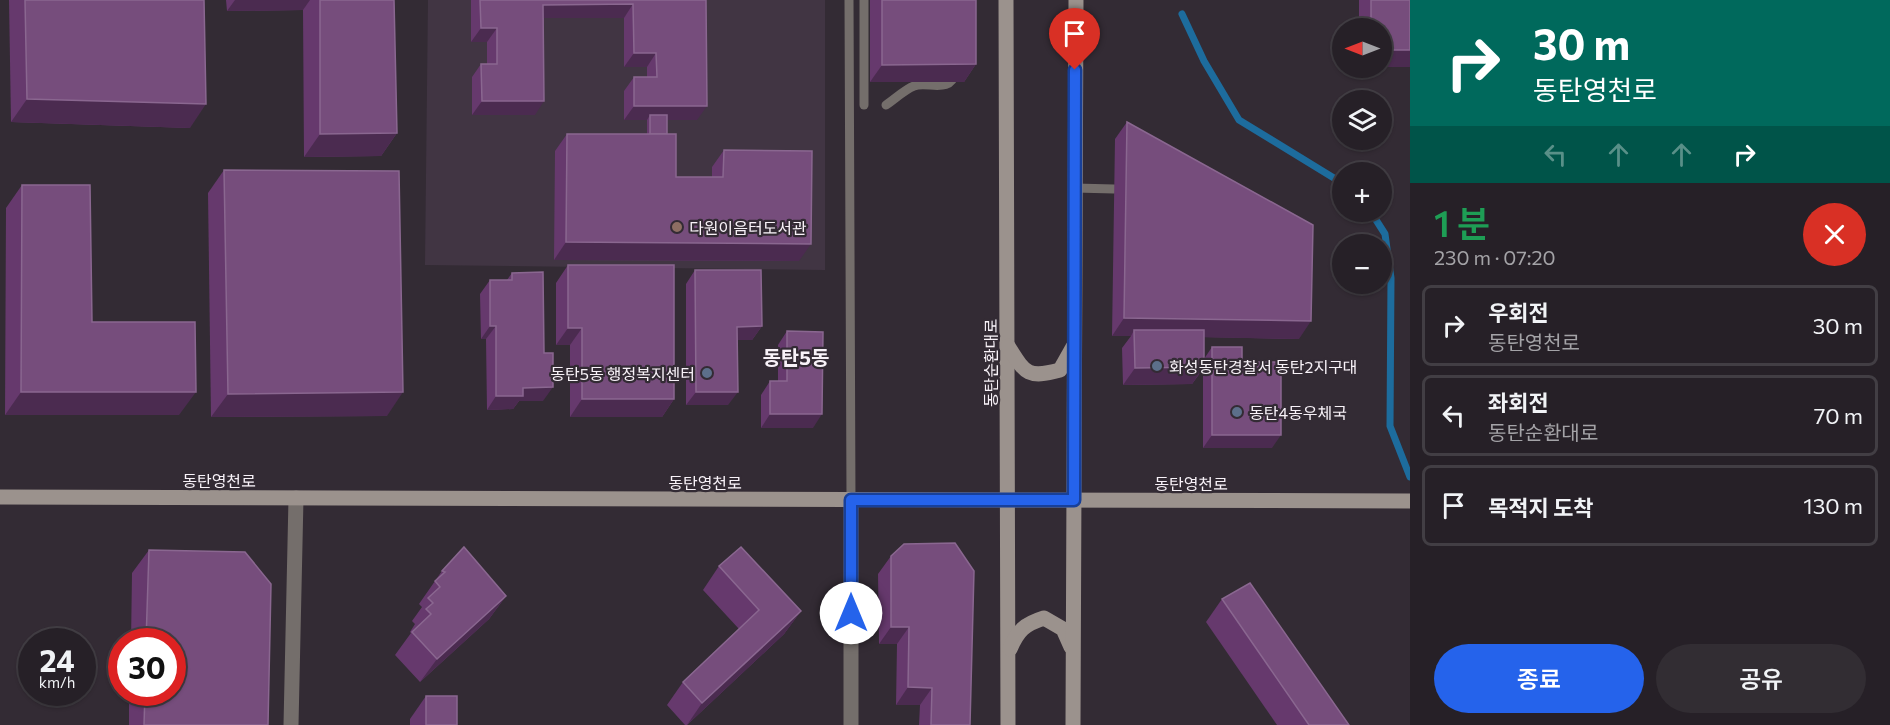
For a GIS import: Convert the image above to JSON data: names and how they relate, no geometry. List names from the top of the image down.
{
  "streets": {
    "street": ["동탄순환대로", "동탄영천로"]
  },
  "crossings": [
    ["동탄순환대로", "동탄영천로"]
  ],
  "districts": ["동탄5동"],
  "places": [
    "다원이음터도서관",
    "화성동탄경찰서 동탄2지구대",
    "동탄5동 행정복지센터",
    "동탄4동우체국"
  ],
  "north": "left",
  "page": {
    "turn": ["30 m", "동탄영천로"],
    "map_buttons": ["+", "−"],
    "heading": ["1 분", "230 m · 07:20"],
    "list": [
      {
        "name": "우회전",
        "note": "동탄영천로",
        "value": "30 m"
      },
      {
        "name": "좌회전",
        "note": "동탄순환대로",
        "value": "70 m"
      },
      {
        "name": "목적지 도착",
        "value": "130 m"
      }
    ],
    "speed": "24 km/h",
    "limit": "30",
    "buttons": ["종료", "공유"]
  }
}
